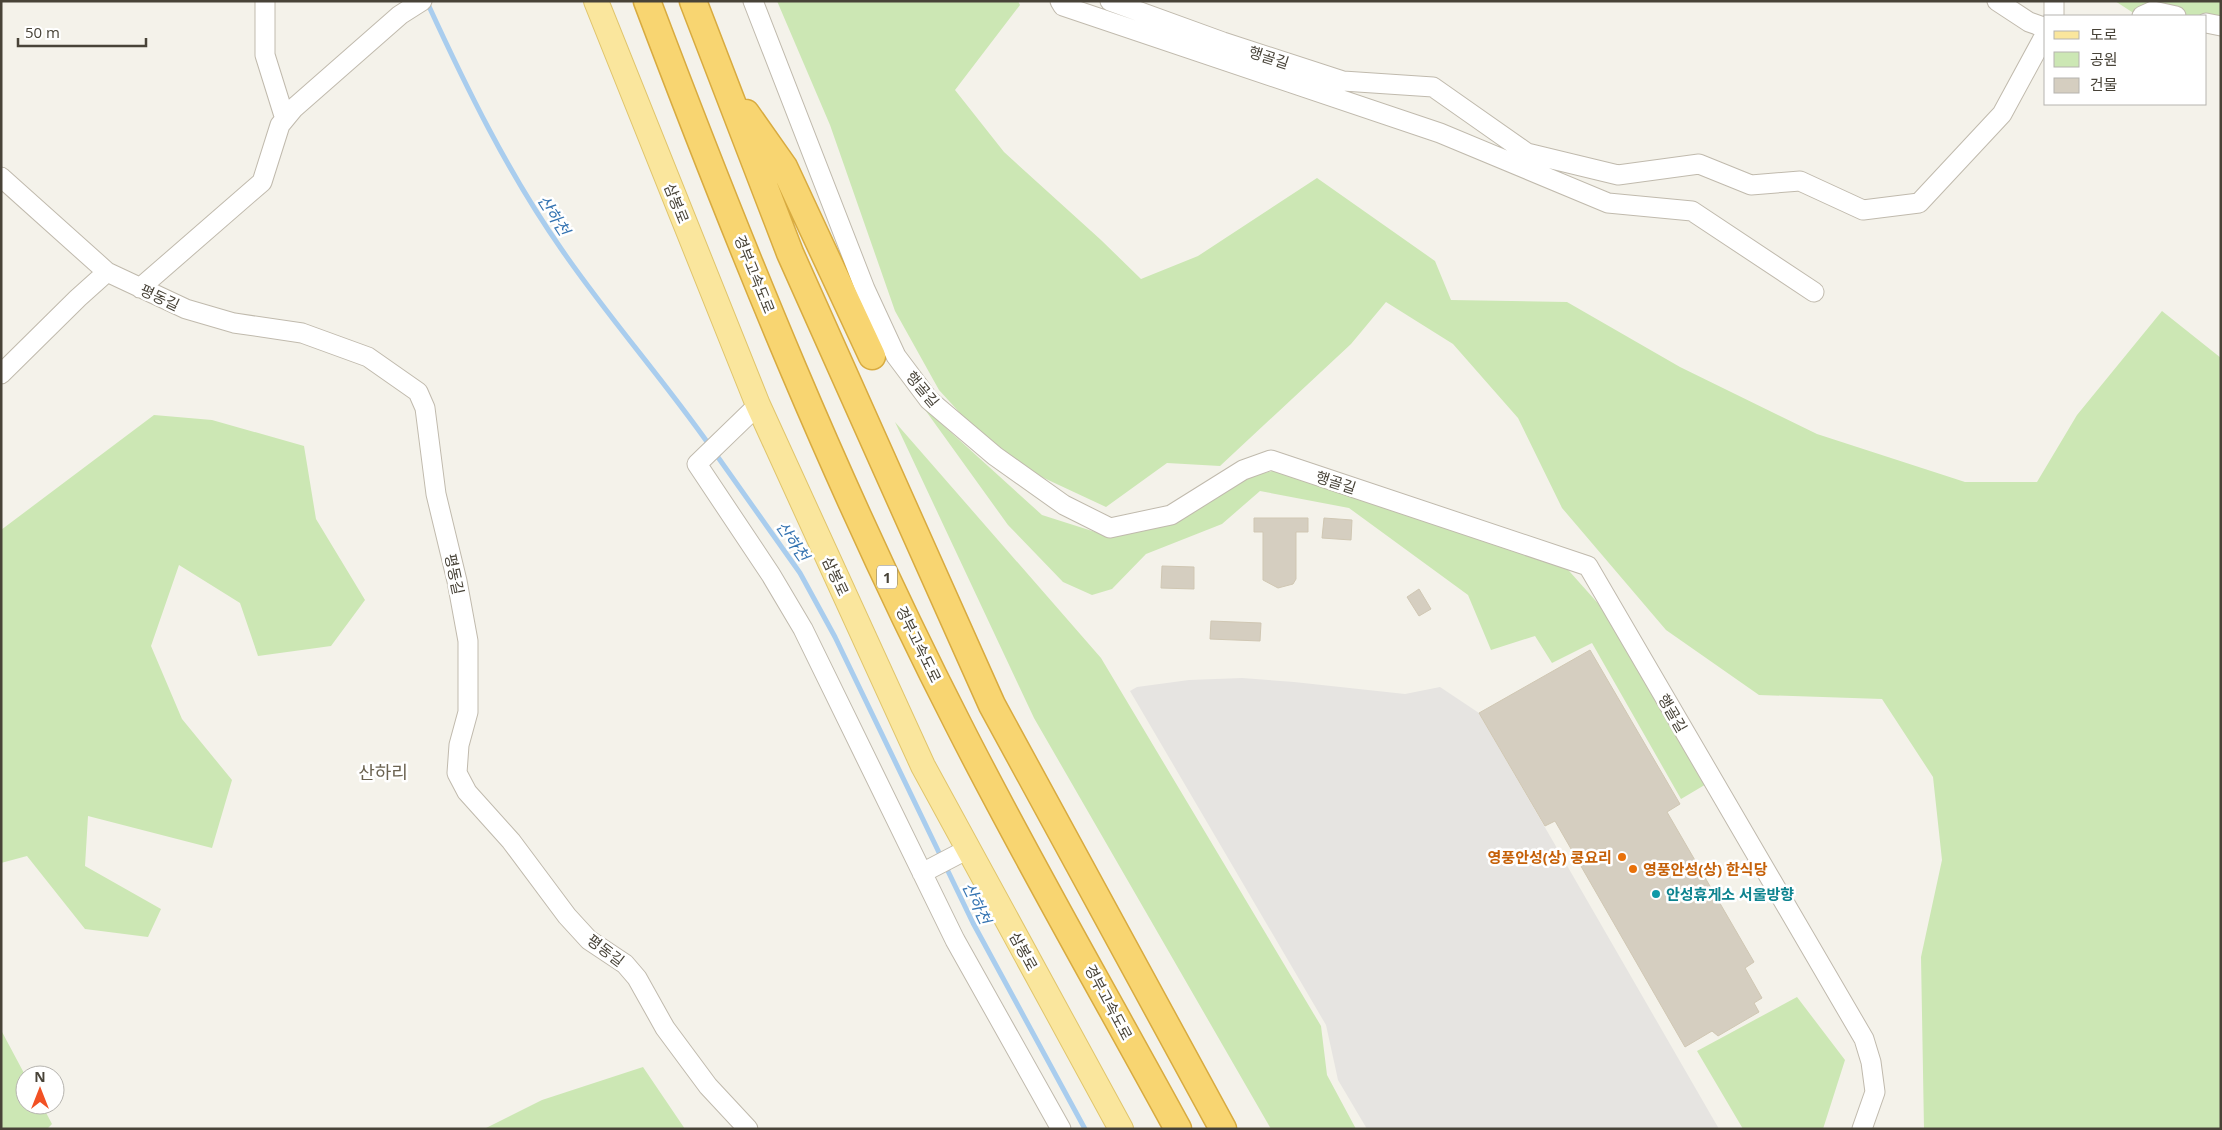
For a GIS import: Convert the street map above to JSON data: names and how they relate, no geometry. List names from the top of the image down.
{
  "streets": {
    "highway": ["경부고속도로", "1"],
    "main road": ["삼봉로"],
    "street": ["행골길", "평동길"]
  },
  "districts": ["산하리"],
  "water": ["산하천"],
  "places": ["영풍안성(상) 콩요리", "영풍안성(상) 한식당", "안성휴게소 서울방향"],
  "legend": ["도로", "공원", "건물"],
  "scale_bar": "50 m",
  "north": "top"
}
